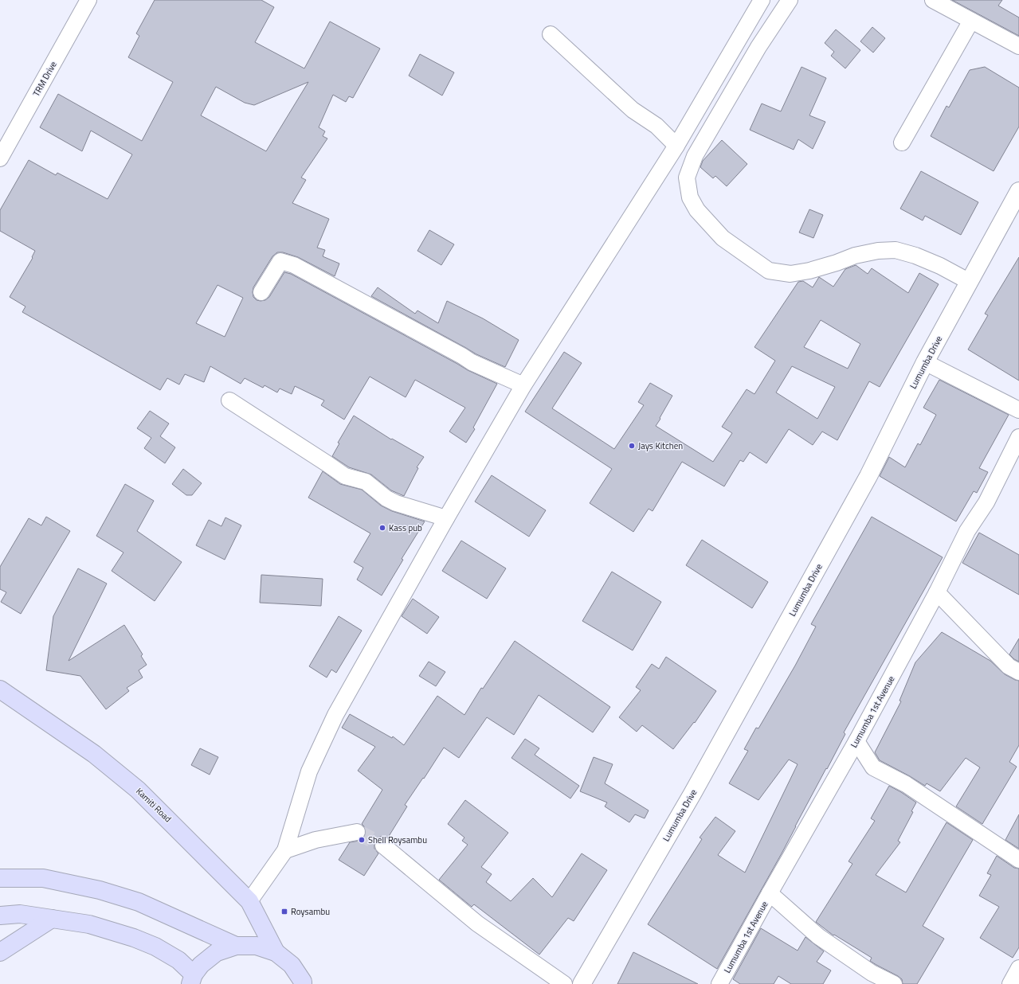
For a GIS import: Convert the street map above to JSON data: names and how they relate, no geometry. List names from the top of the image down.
{
  "streets": {
    "main road": ["Kamiti Road"],
    "street": ["TRM Drive", "Lumumba Drive", "Lumumba 1st Avenue"]
  },
  "places": {
    "other": ["Jays Kitchen", "Kass pub", "Shell Roysambu"],
    "transit": ["Roysambu"]
  }
}
